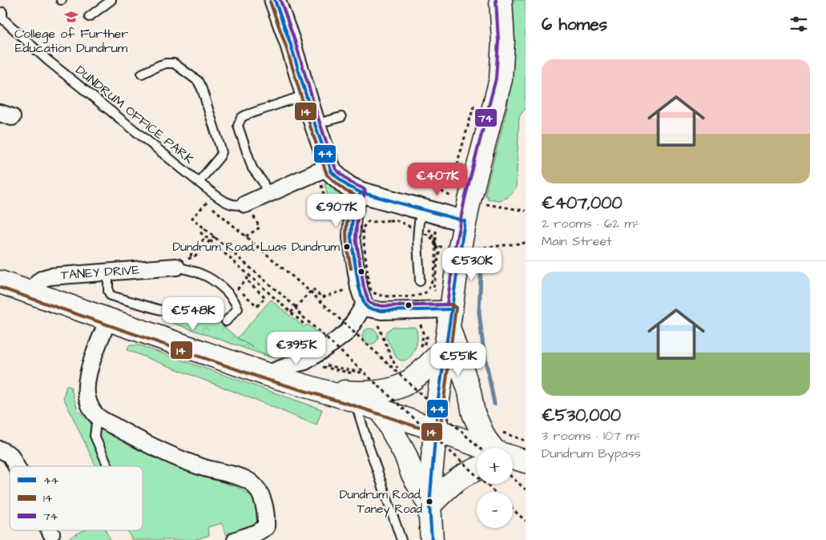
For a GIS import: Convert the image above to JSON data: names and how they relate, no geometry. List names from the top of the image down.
{
  "streets": {
    "street": ["TANEY DRIVE"],
    "lane": ["DUNDRUM OFFICE PARK"]
  },
  "places": {
    "school or university": ["College of Further Education Dundrum"],
    "other": ["Dundrum Road, Luas Dundrum", "Dundrum Road, Taney Road"]
  },
  "lines": ["transit line 44", "transit line 74", "transit line 14"],
  "legend": ["44", "14", "74"],
  "page": {
    "heading": "6 homes",
    "list": [
      {
        "name": "€407,000",
        "note": "2 rooms · 62 m² · Main Street"
      },
      {
        "name": "€530,000",
        "note": "3 rooms · 107 m² · Dundrum Bypass"
      }
    ],
    "price": [
      "€407K",
      "€907K",
      "€530K",
      "€548K",
      "€395K",
      "€551K"
    ],
    "map_buttons": ["+", "−"]
  }
}
